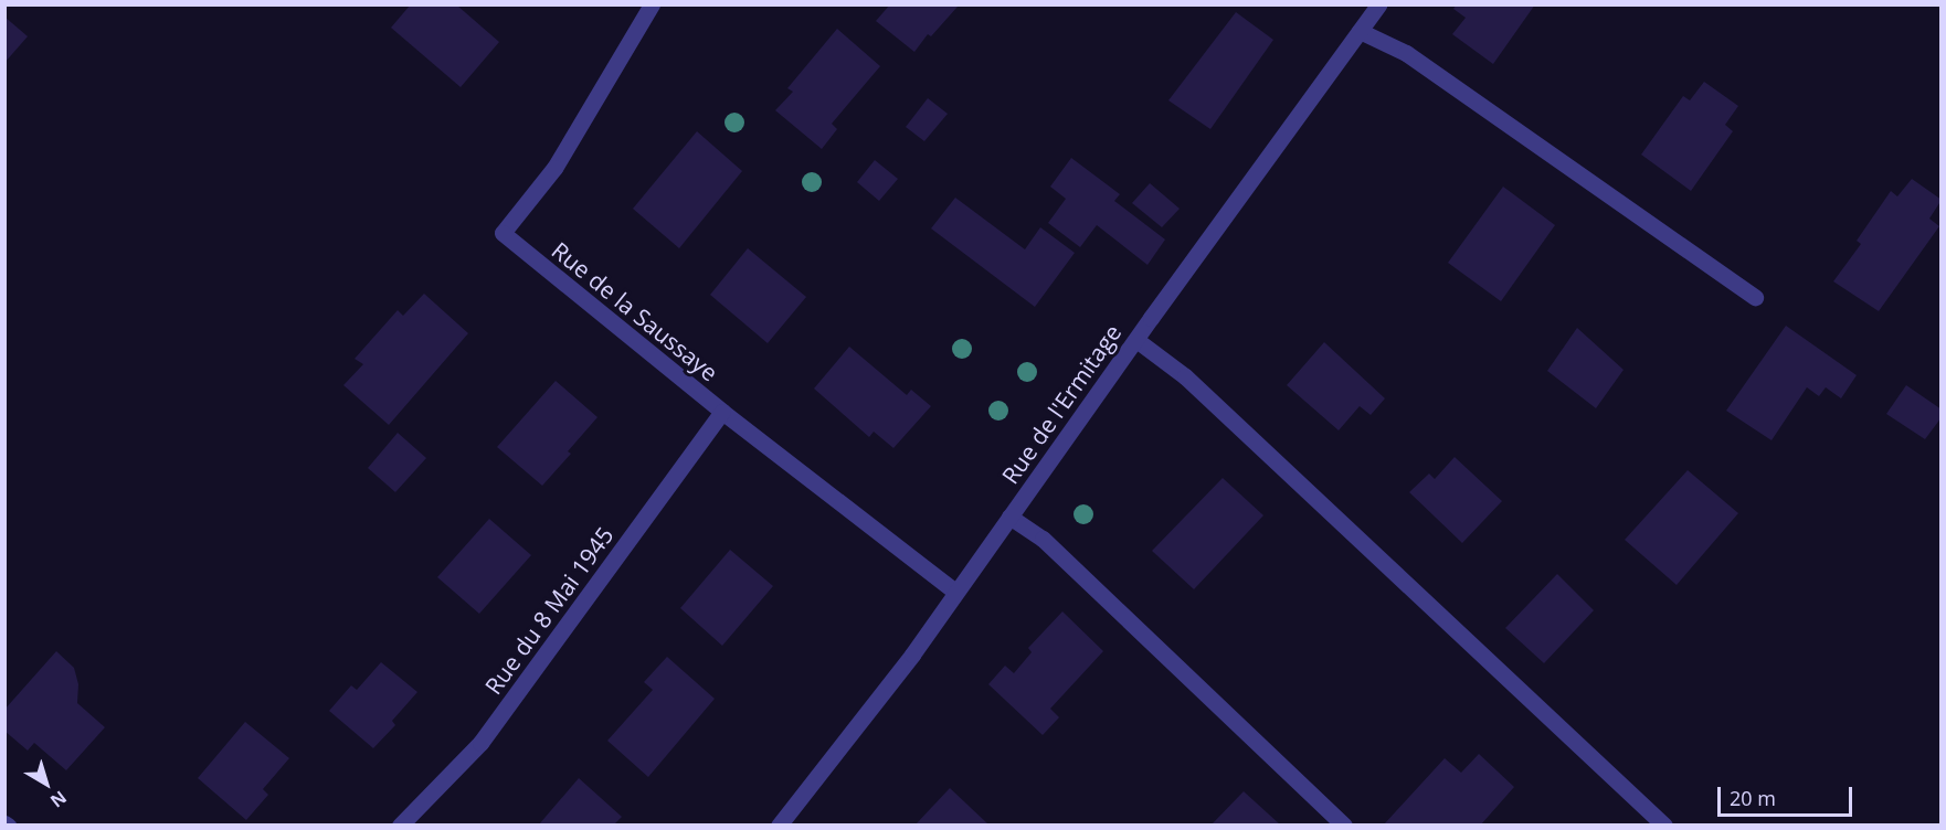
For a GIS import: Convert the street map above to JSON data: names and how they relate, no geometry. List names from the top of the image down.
{
  "streets": {
    "street": ["Rue de la Saussaye", "Rue de l'Ermitage", "Rue du 8 Mai 1945"]
  },
  "crossings": [
    ["Rue de la Saussaye", "Rue de l'Ermitage"],
    ["Rue de la Saussaye", "Rue du 8 Mai 1945"]
  ],
  "scale_bar": "20 m",
  "north": "bottom right"
}
